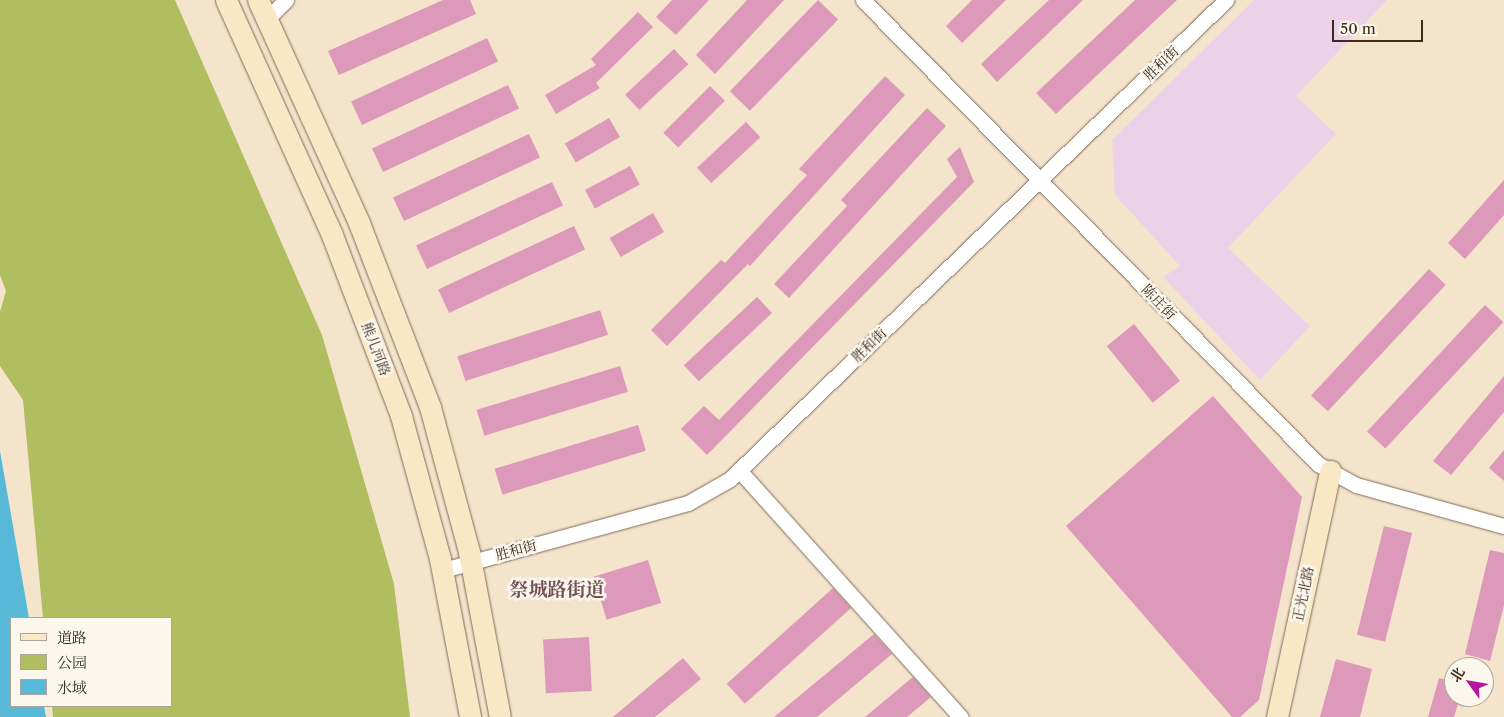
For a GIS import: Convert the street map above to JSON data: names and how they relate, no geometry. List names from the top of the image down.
{
  "streets": {
    "street": [
      "胜和街",
      "陈庄街",
      "熊儿河路",
      "正光北路"
    ]
  },
  "crossings": [
    ["胜和街", "陈庄街"],
    ["胜和街", "熊儿河路"],
    ["陈庄街", "正光北路"]
  ],
  "districts": ["祭城路街道"],
  "legend": ["道路", "公园", "水域"],
  "scale_bar": "50 m",
  "north": "top left"
}
